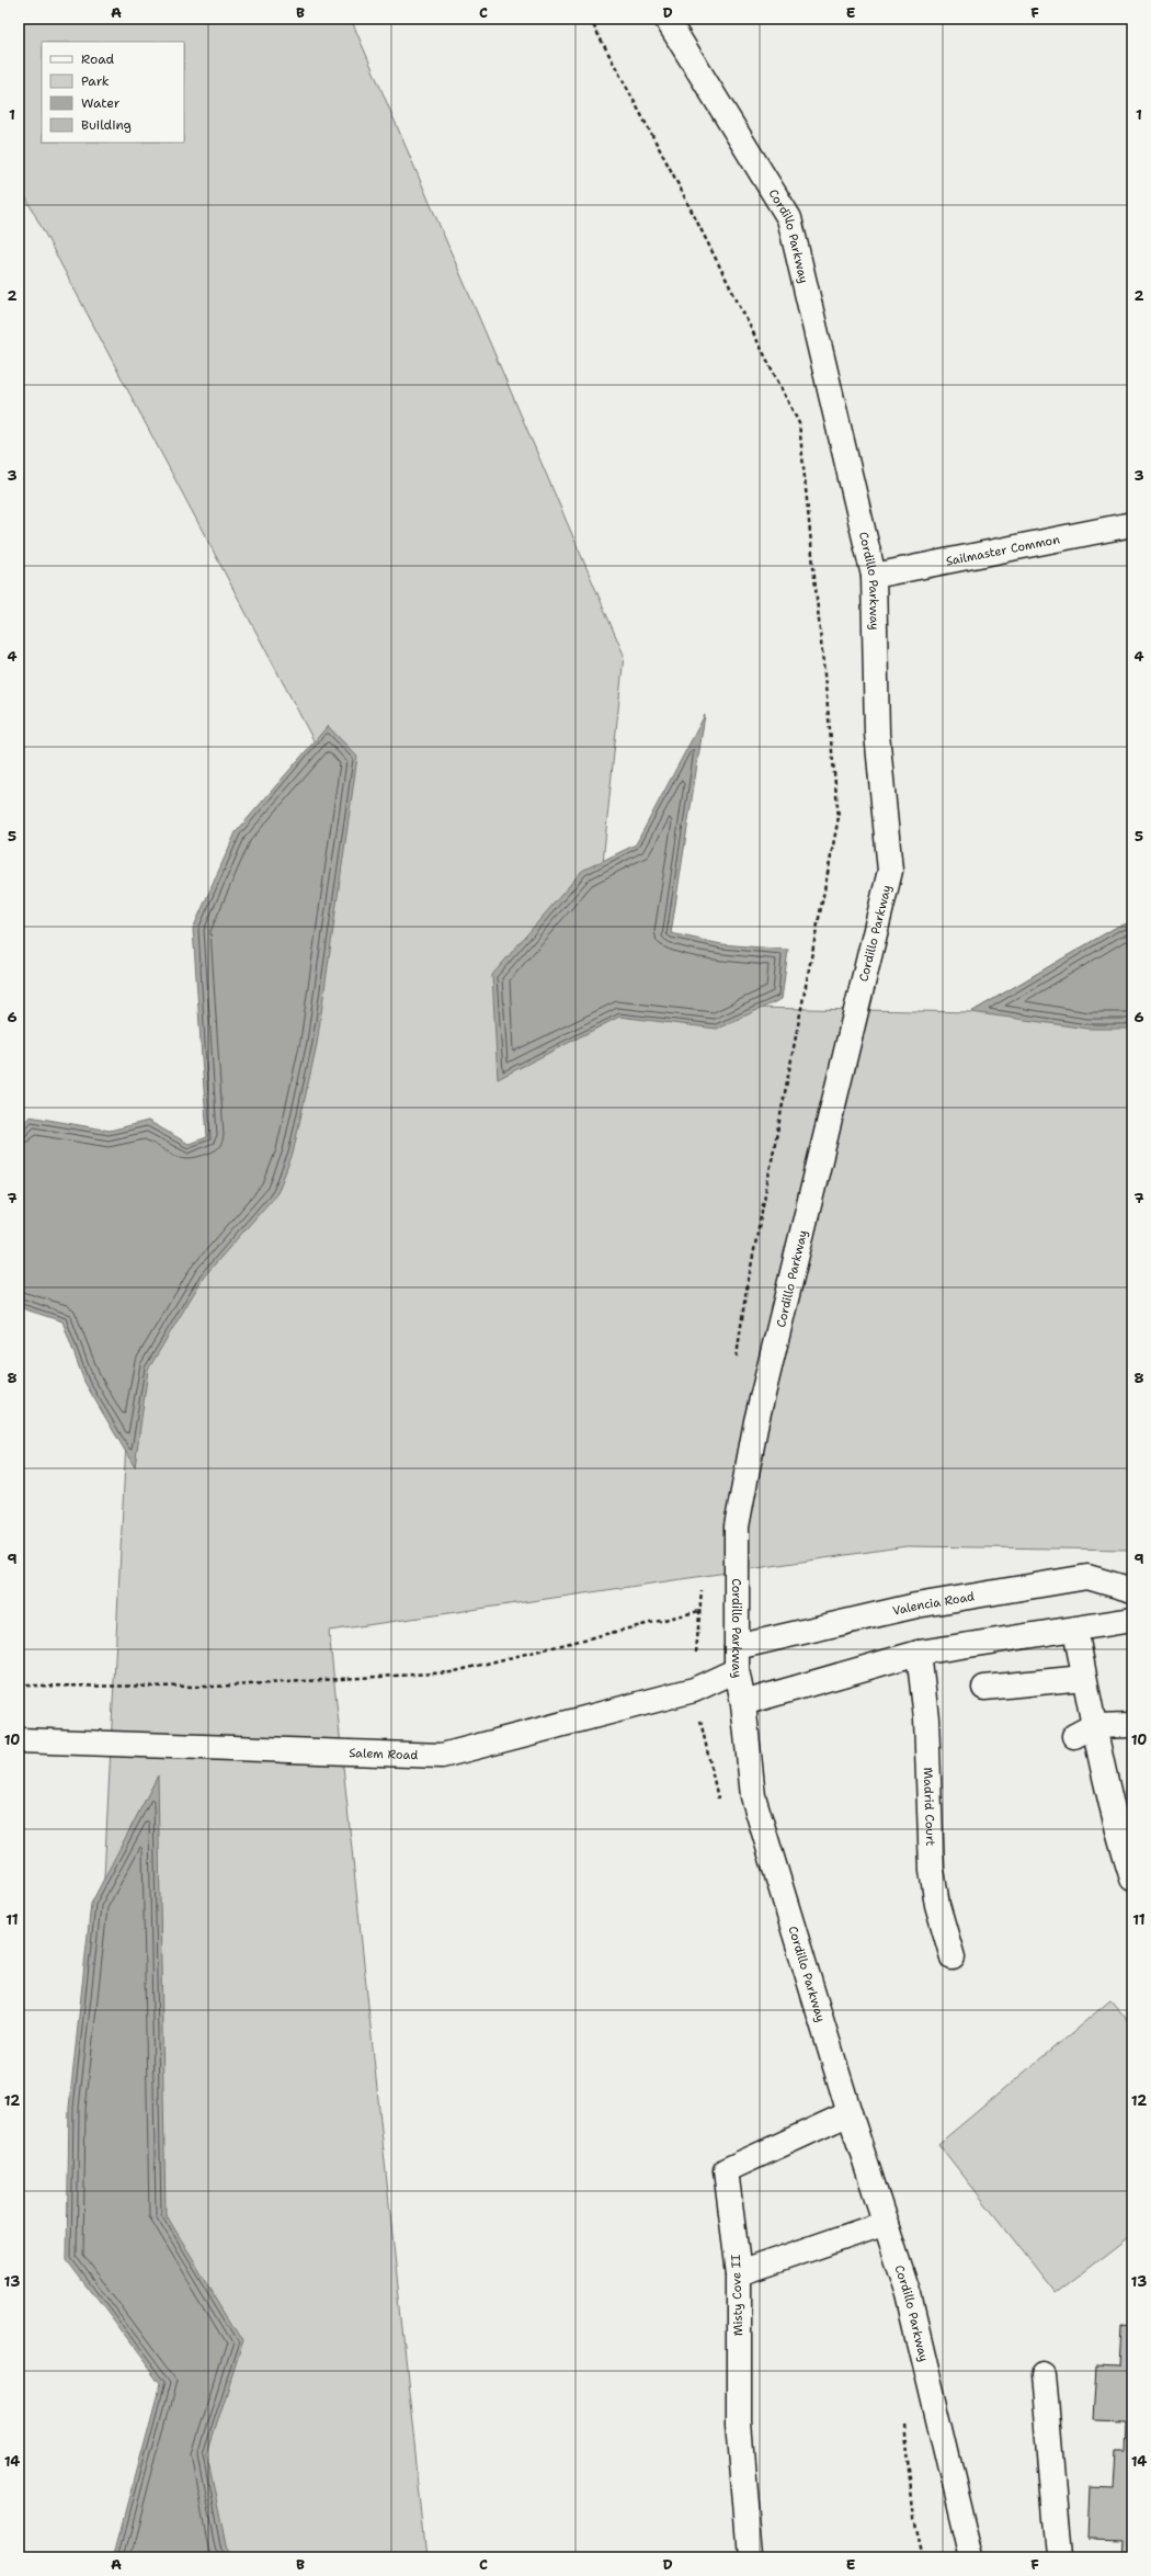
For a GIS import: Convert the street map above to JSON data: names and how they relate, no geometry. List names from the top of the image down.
{
  "streets": {
    "street": [
      "Cordillo Parkway",
      "Sailmaster Common",
      "Valencia Road",
      "Salem Road",
      "Madrid Court",
      "Misty Cove II"
    ]
  },
  "crossings": [
    ["Cordillo Parkway", "Sailmaster Common"],
    ["Cordillo Parkway", "Valencia Road"],
    ["Cordillo Parkway", "Salem Road"],
    ["Cordillo Parkway", "Misty Cove II"]
  ],
  "legend": [
    "Road",
    "Park",
    "Water",
    "Building"
  ],
  "grid": {
    "columns": [
      "A",
      "B",
      "C",
      "D",
      "E",
      "F"
    ],
    "rows": [
      "1",
      "2",
      "3",
      "4",
      "5",
      "6",
      "7",
      "8",
      "9",
      "10",
      "11",
      "12",
      "13",
      "14"
    ]
  }
}
